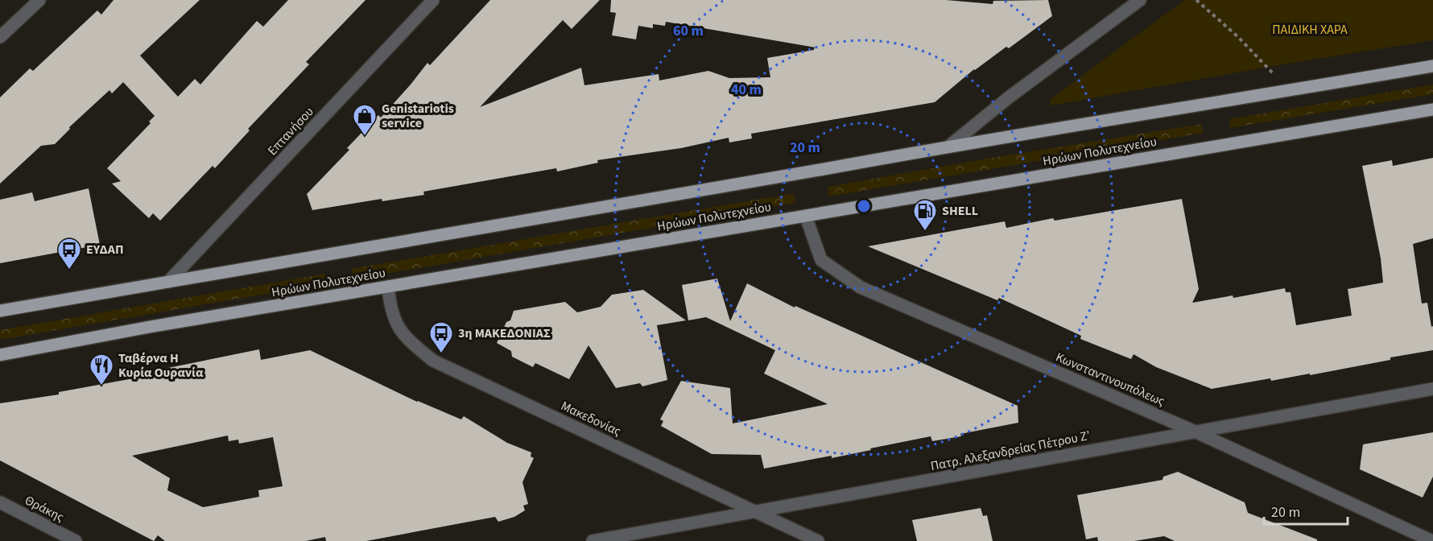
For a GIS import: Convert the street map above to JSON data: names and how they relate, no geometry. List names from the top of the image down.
{
  "streets": {
    "main road": ["Ηρώων Πολυτεχνείου"],
    "street": [
      "Επτανήσου",
      "Κωνσταντινουπόλεως",
      "Μακεδονίας",
      "Πατρ. Αλεξανδρείας Πέτρου Ζ’",
      "Θράκης"
    ]
  },
  "crossings": [
    ["Επτανήσου", "Ηρώων Πολυτεχνείου"],
    ["Ηρώων Πολυτεχνείου", "Κωνσταντινουπόλεως"],
    ["Ηρώων Πολυτεχνείου", "Μακεδονίας"],
    ["Κωνσταντινουπόλεως", "Πατρ. Αλεξανδρείας Πέτρου Ζ’"],
    ["Μακεδονίας", "Πατρ. Αλεξανδρείας Πέτρου Ζ’"]
  ],
  "parks": ["ΠΑΙΔΙΚΗ ΧΑΡΑ"],
  "places": {
    "shop": ["Genistariotis service"],
    "fuel station": ["SHELL"],
    "bus stop": ["ΕΥΔΑΠ", "3η ΜΑΚΕΔΟΝΙΑΣ"],
    "restaurant": ["Ταβέρνα Η Κυρία Ουρανία"]
  },
  "scale_bar": "20 m",
  "rings": ["60 m", "40 m", "20 m"]
}
